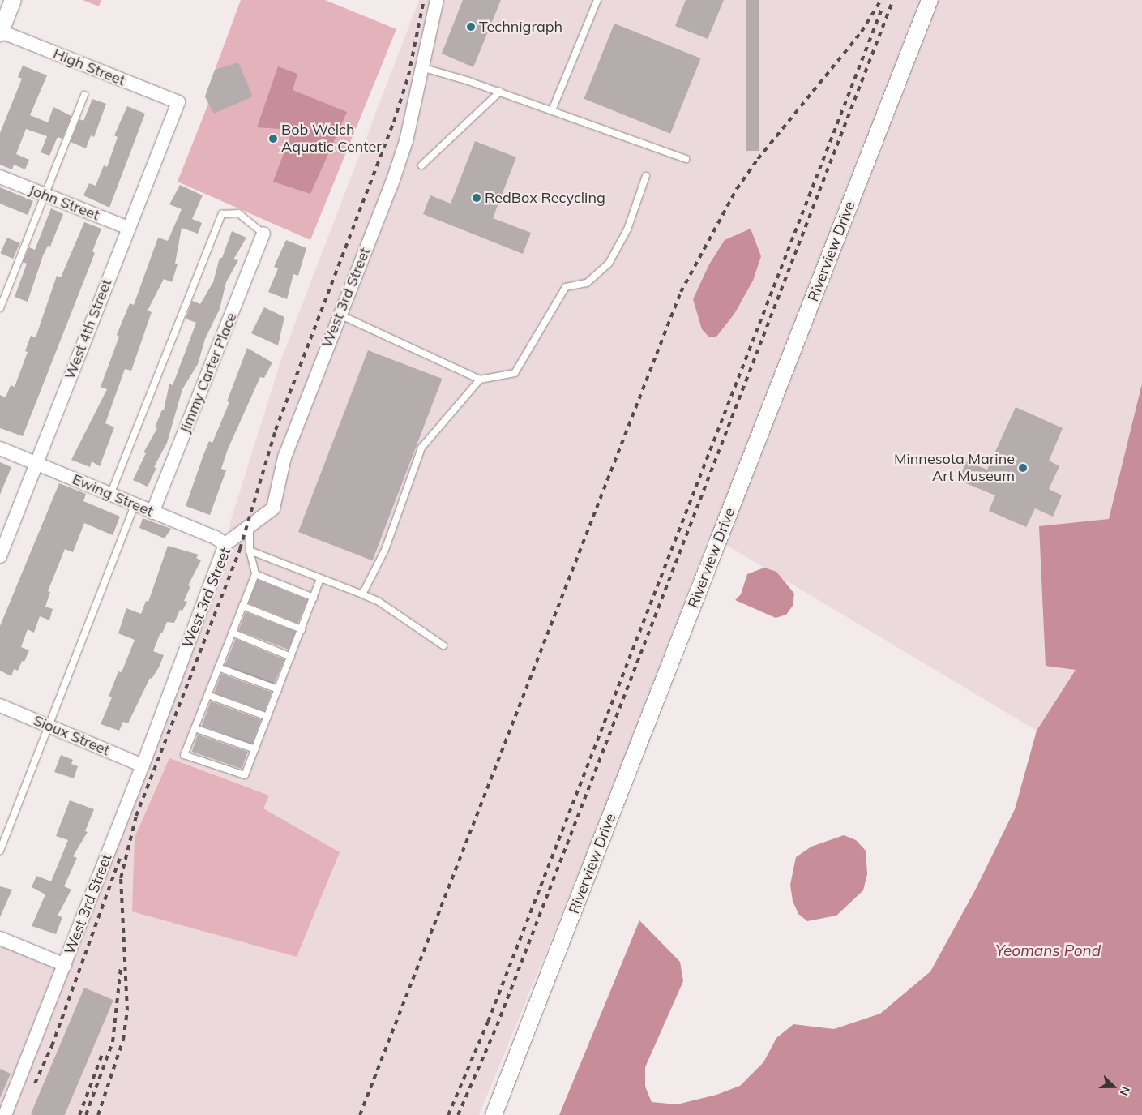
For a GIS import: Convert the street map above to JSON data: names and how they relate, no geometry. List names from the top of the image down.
{
  "streets": {
    "street": [
      "High Street",
      "John Street",
      "Riverview Drive",
      "West 3rd Street",
      "West 4th Street",
      "Jimmy Carter Place",
      "Ewing Street",
      "Sioux Street"
    ]
  },
  "crossings": [
    ["High Street", "West 4th Street"],
    ["John Street", "West 4th Street"],
    ["West 3rd Street", "Ewing Street"],
    ["West 3rd Street", "Sioux Street"],
    ["West 4th Street", "Ewing Street"],
    ["Jimmy Carter Place", "Ewing Street"]
  ],
  "water": ["Yeomans Pond"],
  "places": [
    "Technigraph",
    "Bob Welch Aquatic Center",
    "RedBox Recycling",
    "Minnesota Marine Art Museum"
  ],
  "north": "right"
}
